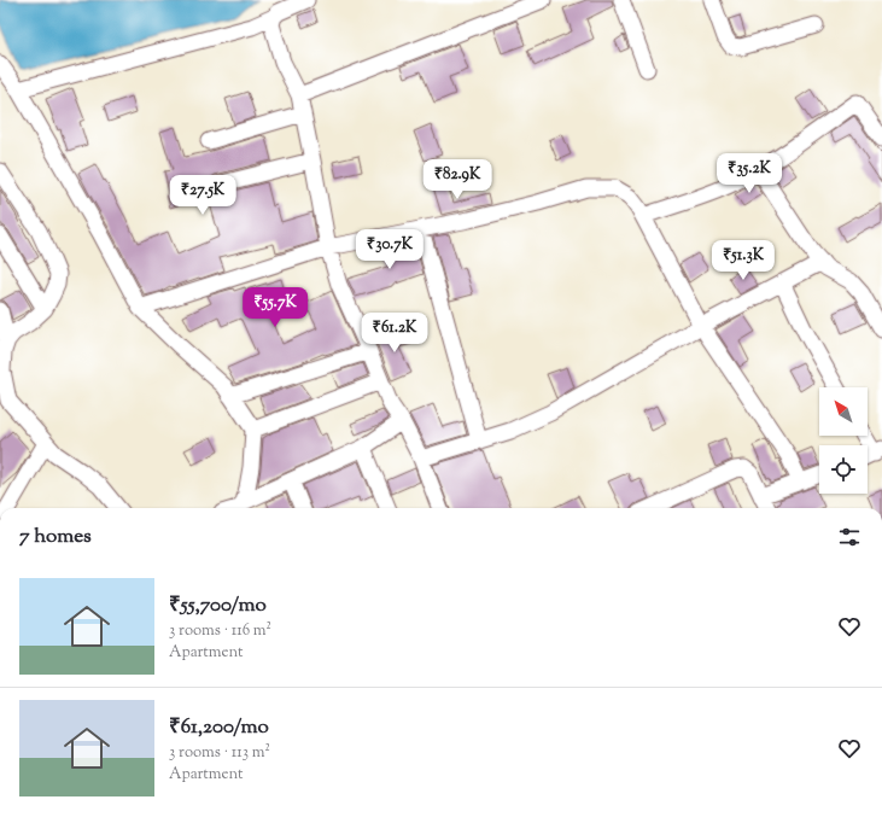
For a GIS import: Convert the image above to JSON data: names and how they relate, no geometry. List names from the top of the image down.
{
  "north": "top left",
  "page": {
    "price": [
      "₹35.2K",
      "₹82.9K",
      "₹27.5K",
      "₹30.7K",
      "₹51.3K",
      "₹55.7K",
      "₹61.2K"
    ],
    "heading": "7 homes",
    "list": [
      {
        "name": "₹55,700/mo",
        "note": "3 rooms · 116 m² · Apartment"
      },
      {
        "name": "₹61,200/mo",
        "note": "3 rooms · 113 m² · Apartment"
      }
    ]
  }
}
